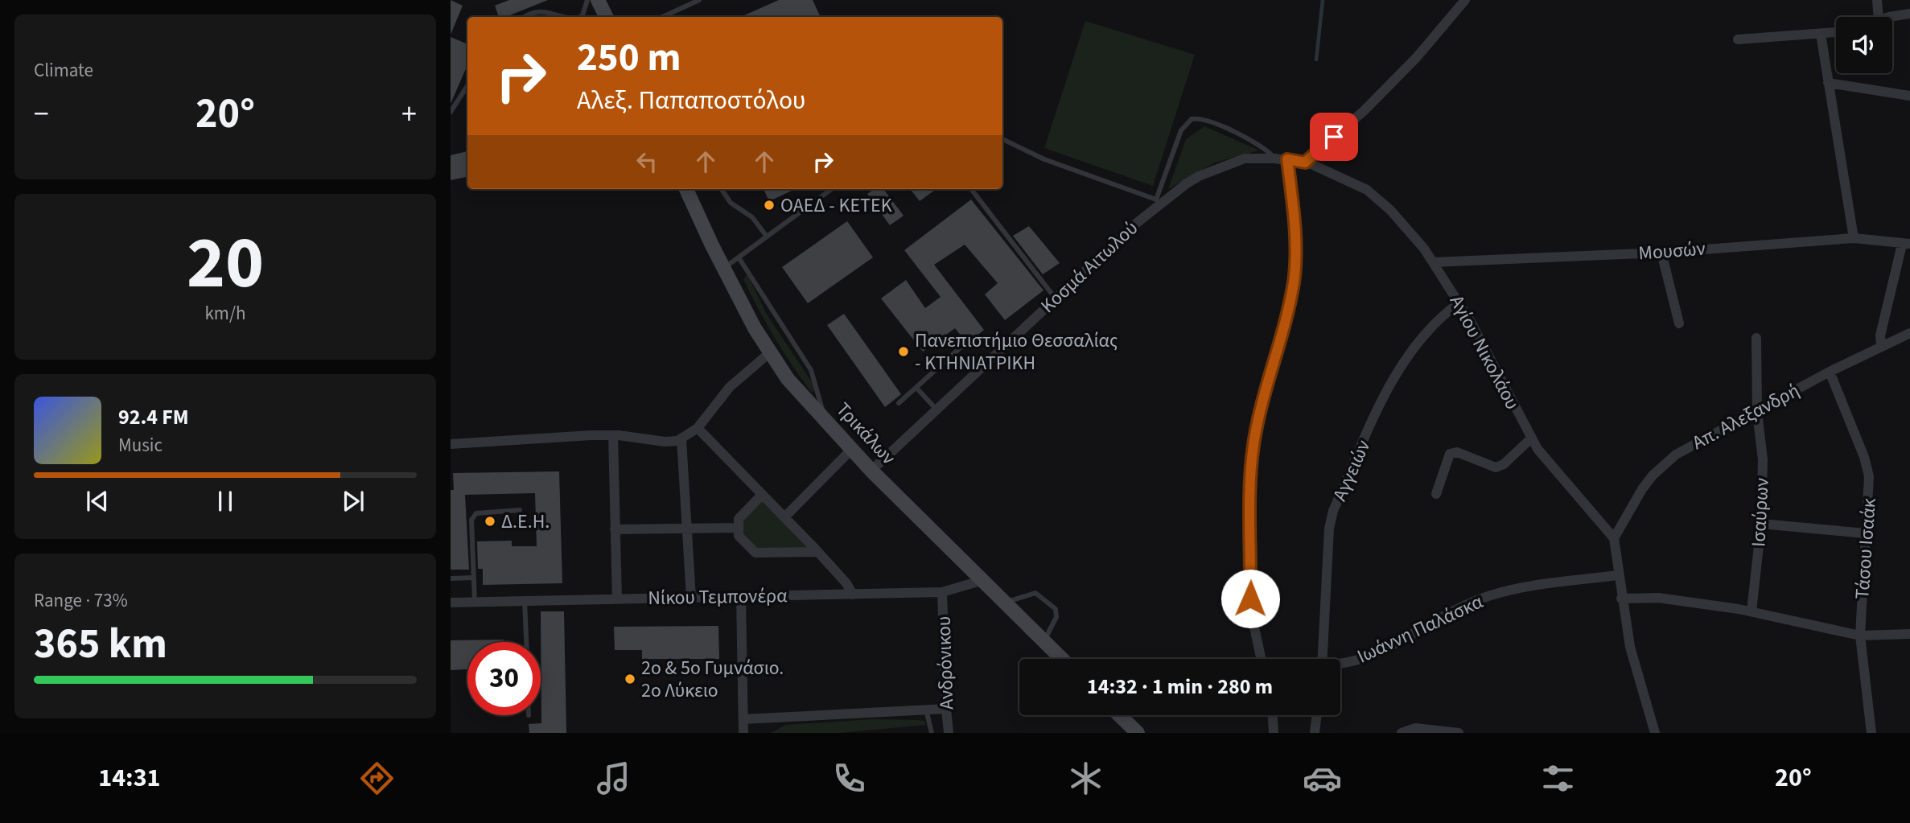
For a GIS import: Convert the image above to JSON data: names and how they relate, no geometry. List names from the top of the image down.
{
  "streets": {
    "main road": ["Τρικάλων"],
    "street": [
      "Μουσών",
      "Κοσμά Αιτωλού",
      "Αγίου Νικολάου",
      "Απ. Αλεξανδρή",
      "Αγγειών",
      "Ισαύρων",
      "Τάσου Ισαάκ",
      "Νίκου Τεμπονέρα",
      "Ιωάννη Παλάσκα",
      "Ανδρόνικου"
    ]
  },
  "crossings": [
    ["Μουσών", "Αγίου Νικολάου"],
    ["Κοσμά Αιτωλού", "Αγίου Νικολάου"],
    ["Κοσμά Αιτωλού", "Τρικάλων"],
    ["Αγίου Νικολάου", "Απ. Αλεξανδρή"],
    ["Αγίου Νικολάου", "Αγγειών"],
    ["Απ. Αλεξανδρή", "Ισαύρων"],
    ["Απ. Αλεξανδρή", "Τάσου Ισαάκ"],
    ["Τρικάλων", "Νίκου Τεμπονέρα"],
    ["Νίκου Τεμπονέρα", "Ανδρόνικου"]
  ],
  "places": [
    "ΟΑΕΔ - ΚΕΤΕΚ",
    "Πανεπιστήμιο Θεσσαλίας - ΚΤΗΝΙΑΤΡΙΚΗ",
    "Δ.Ε.Η.",
    "2ο & 5ο Γυμνάσιο. 2ο Λύκειο"
  ],
  "page": {
    "tile": [
      "Climate",
      ["20", "km/h"],
      ["Range · 73%", "365 km"]
    ],
    "turn": ["250 m", "Αλεξ. Παπαποστόλου"],
    "heat": ["−", "20°", "+"],
    "song": ["92.4 FM", "Music"],
    "limit": "30",
    "trip": "14:32 · 1 min · 280 m",
    "tabs": ["14:31", "20°"]
  }
}
